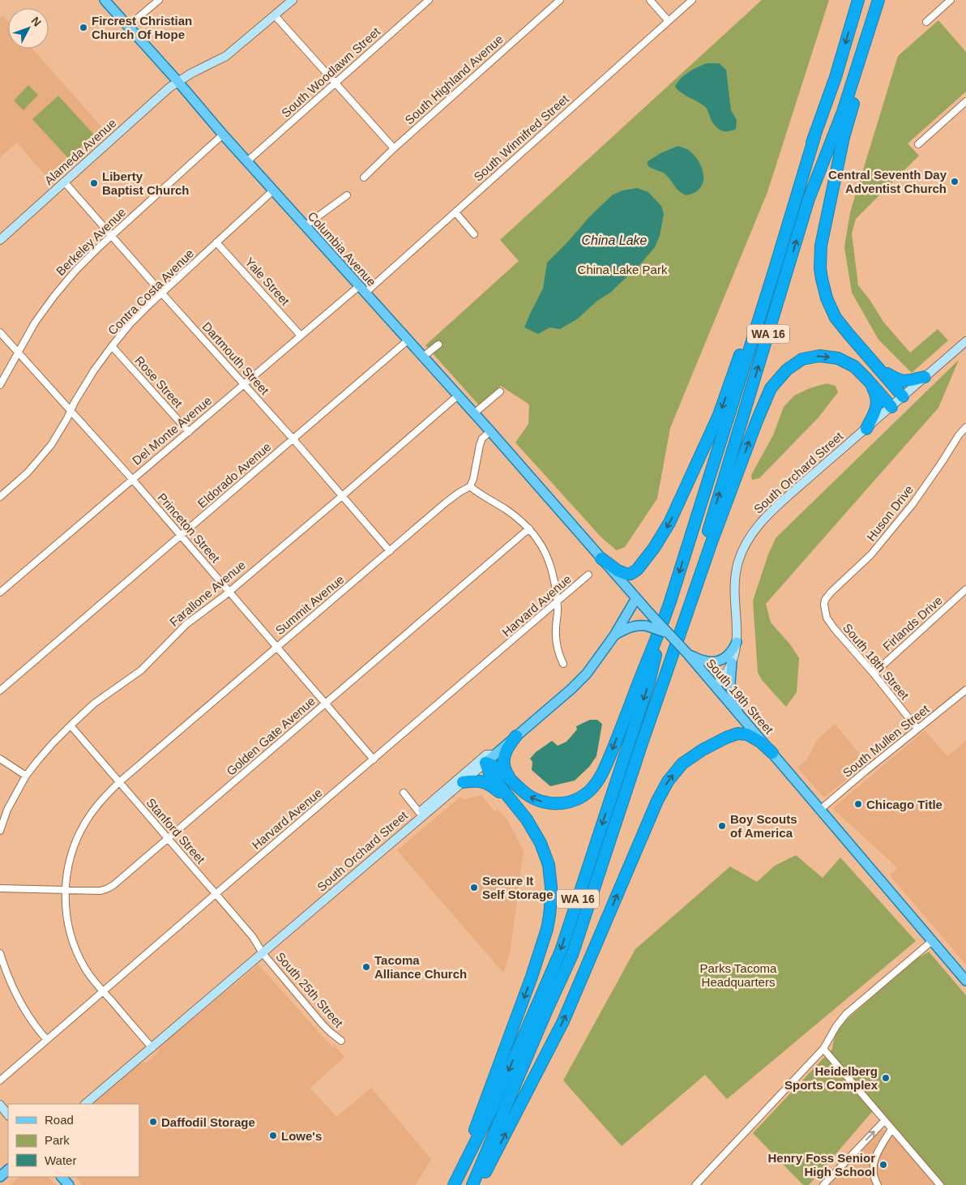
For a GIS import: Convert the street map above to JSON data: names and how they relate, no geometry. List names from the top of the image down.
{
  "streets": {
    "highway": ["WA 16"],
    "main road": [
      "Alameda Avenue",
      "Columbia Avenue",
      "South Orchard Street",
      "South 19th Street"
    ],
    "street": [
      "South Woodlawn Street",
      "South Highland Avenue",
      "South Winnifred Street",
      "Berkeley Avenue",
      "Yale Street",
      "Contra Costa Avenue",
      "Dartmouth Street",
      "Rose Street",
      "Del Monte Avenue",
      "Eldorado Avenue",
      "Huson Drive",
      "Princeton Street",
      "Farallone Avenue",
      "Summit Avenue",
      "Harvard Avenue",
      "Firlands Drive",
      "South 18th Street",
      "Golden Gate Avenue",
      "South Mullen Street",
      "Stanford Street",
      "South 25th Street"
    ]
  },
  "crossings": [
    ["South Woodlawn Street", "Columbia Avenue"],
    ["South Winnifred Street", "Columbia Avenue"],
    ["Alameda Avenue", "Columbia Avenue"],
    ["Alameda Avenue", "Dartmouth Street"],
    ["Berkeley Avenue", "Columbia Avenue"],
    ["Berkeley Avenue", "Dartmouth Street"],
    ["Berkeley Avenue", "Princeton Street"],
    ["Columbia Avenue", "Contra Costa Avenue"],
    ["Columbia Avenue", "Del Monte Avenue"],
    ["Columbia Avenue", "Eldorado Avenue"],
    ["Columbia Avenue", "Farallone Avenue"],
    ["Columbia Avenue", "South 19th Street"],
    ["Yale Street", "Contra Costa Avenue"],
    ["Yale Street", "Del Monte Avenue"],
    ["Contra Costa Avenue", "Dartmouth Street"],
    ["Contra Costa Avenue", "Rose Street"],
    ["Contra Costa Avenue", "Princeton Street"],
    ["Dartmouth Street", "Del Monte Avenue"],
    ["Dartmouth Street", "Eldorado Avenue"],
    ["Dartmouth Street", "Farallone Avenue"],
    ["Dartmouth Street", "Summit Avenue"],
    ["Rose Street", "Del Monte Avenue"],
    ["Del Monte Avenue", "Princeton Street"],
    ["South Orchard Street", "Summit Avenue"],
    ["South Orchard Street", "South 19th Street"],
    ["South Orchard Street", "Stanford Street"],
    ["South Orchard Street", "South 25th Street"],
    ["Eldorado Avenue", "Princeton Street"],
    ["Huson Drive", "South 18th Street"],
    ["Princeton Street", "Farallone Avenue"],
    ["Princeton Street", "Summit Avenue"],
    ["Princeton Street", "Harvard Avenue"],
    ["Princeton Street", "Golden Gate Avenue"],
    ["Farallone Avenue", "Stanford Street"],
    ["Summit Avenue", "Harvard Avenue"],
    ["Summit Avenue", "Golden Gate Avenue"],
    ["Summit Avenue", "Stanford Street"],
    ["Harvard Avenue", "Stanford Street"],
    ["Firlands Drive", "South 18th Street"],
    ["South 18th Street", "South Mullen Street"],
    ["South 19th Street", "South Mullen Street"],
    ["Golden Gate Avenue", "Stanford Street"],
    ["Stanford Street", "South 25th Street"]
  ],
  "water": ["China Lake"],
  "parks": ["China Lake Park", "Parks Tacoma Headquarters"],
  "places": [
    "Fircrest Christian Church Of Hope",
    "Central Seventh Day Adventist Church",
    "Liberty Baptist Church",
    "Chicago Title",
    "Boy Scouts of America",
    "Secure It Self Storage",
    "Tacoma Alliance Church",
    "Heidelberg Sports Complex",
    "Daffodil Storage",
    "Lowe's",
    "Henry Foss Senior High School"
  ],
  "legend": ["Road", "Park", "Water"],
  "north": "top right"
}
